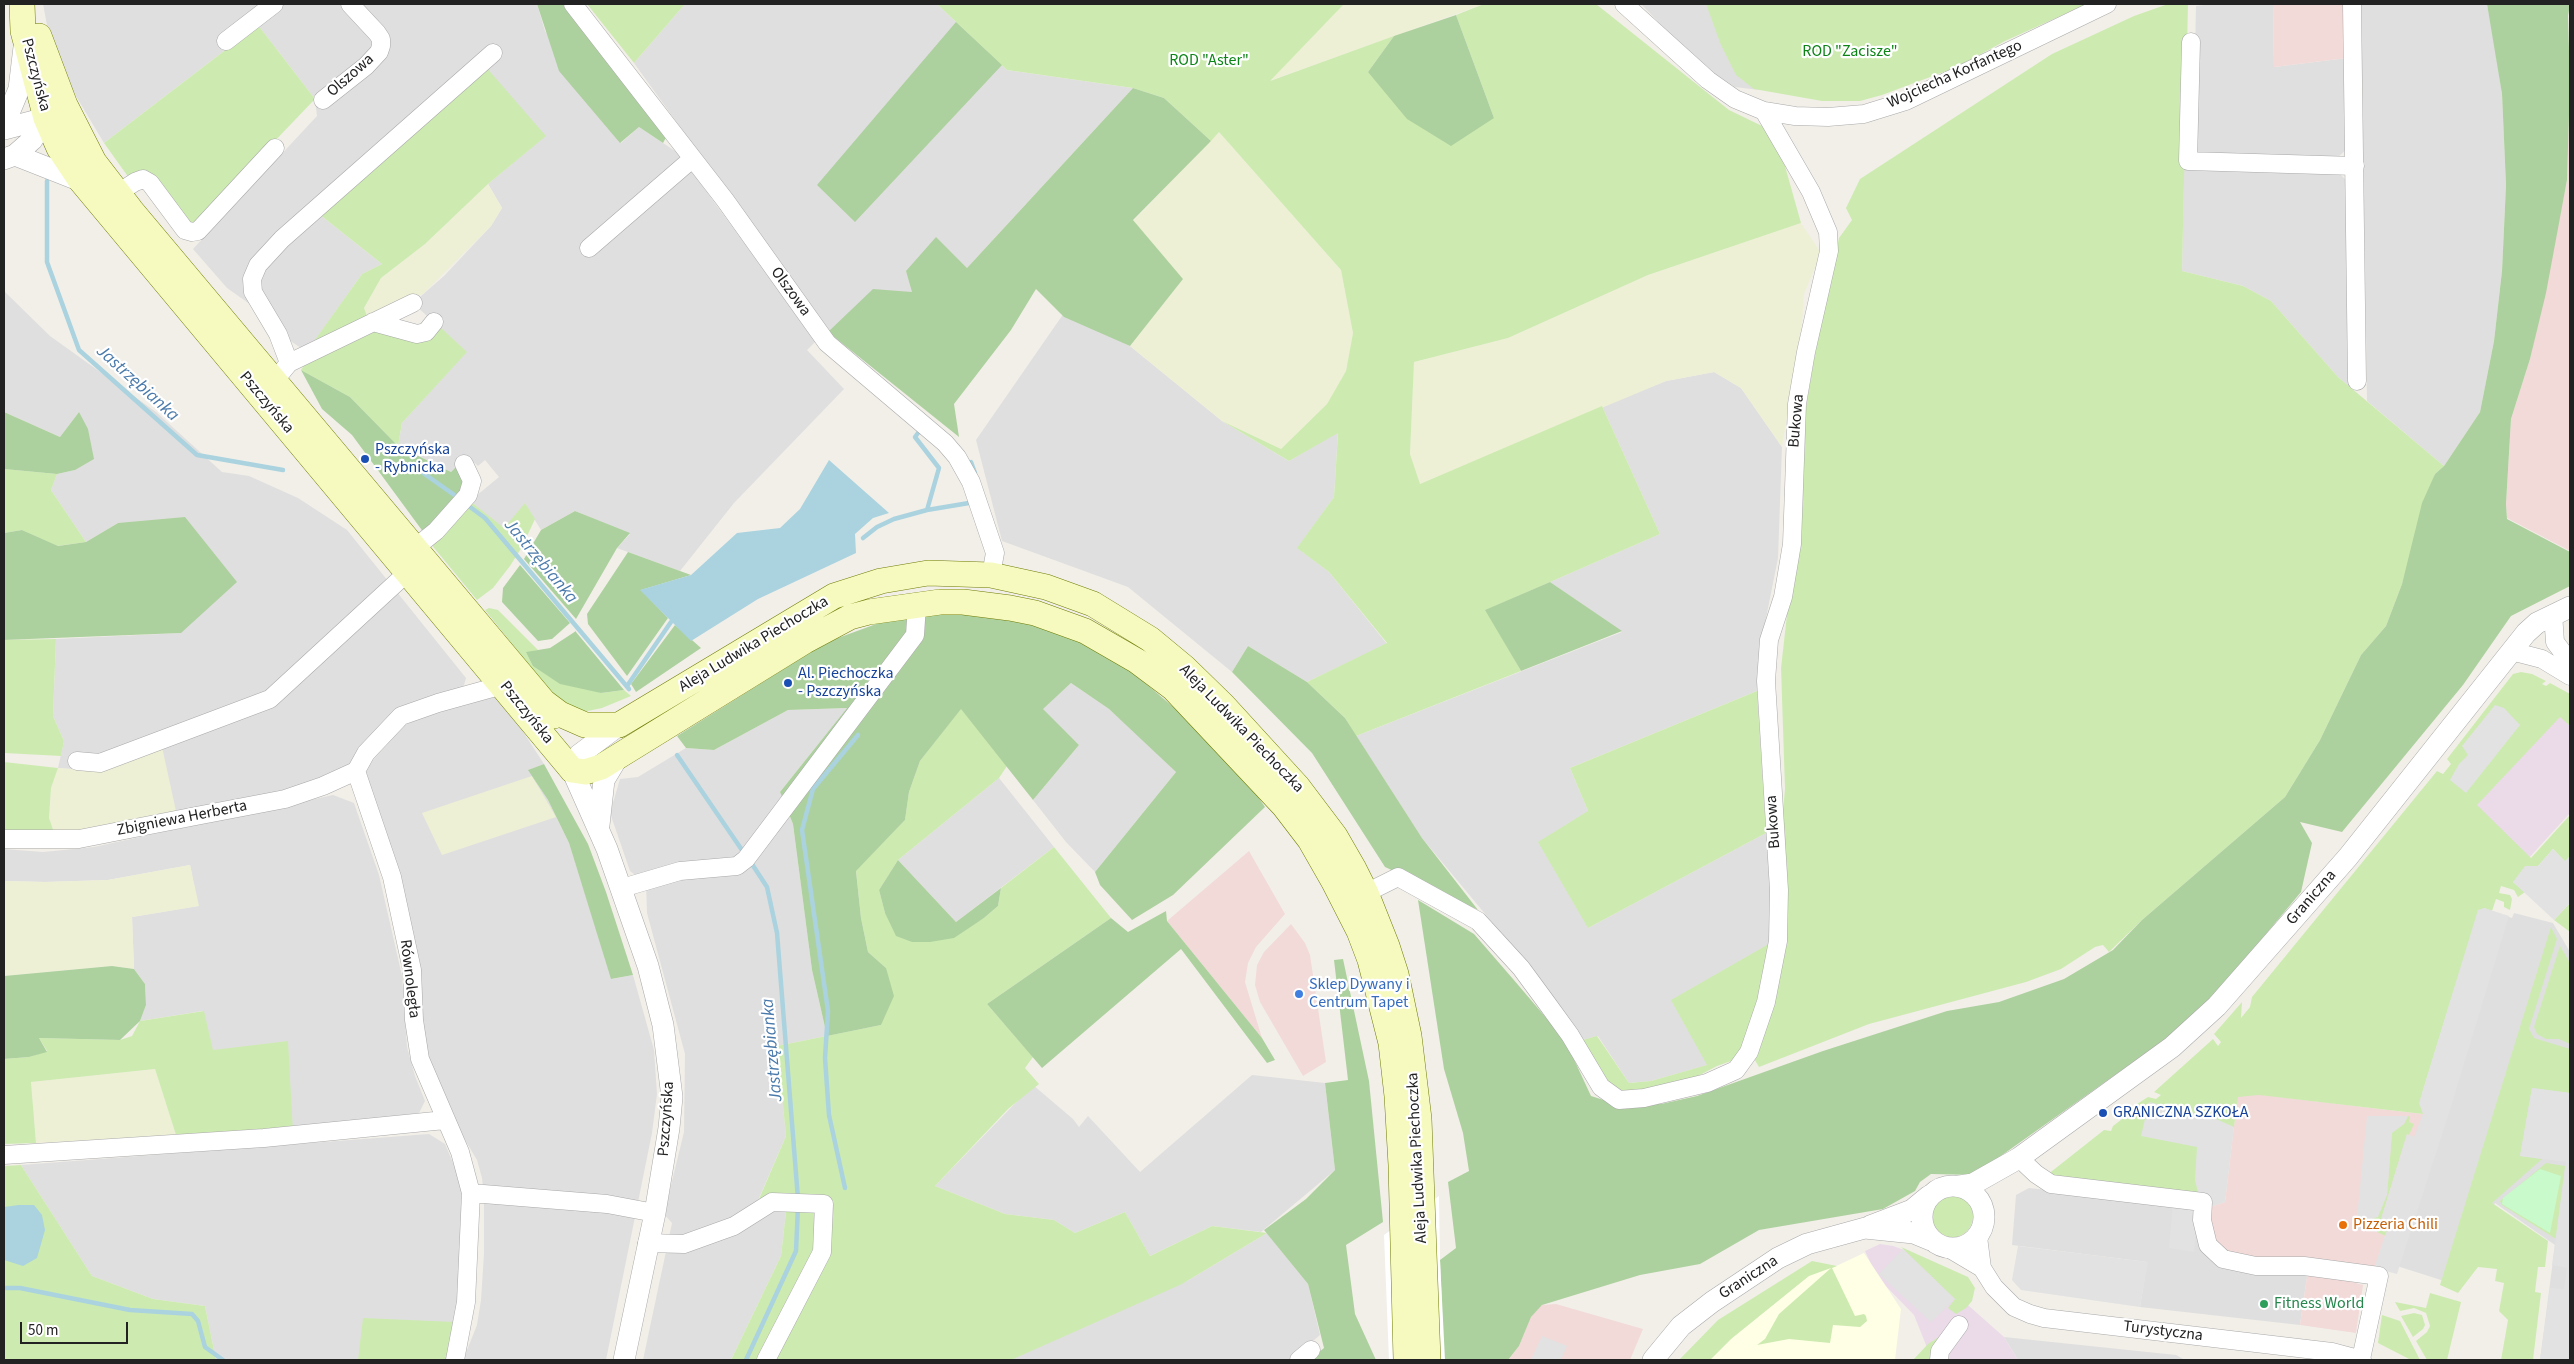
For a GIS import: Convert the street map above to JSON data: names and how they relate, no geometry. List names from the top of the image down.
{
  "streets": {
    "main road": ["Pszczyńska", "Aleja Ludwika Piechoczka"],
    "street": [
      "Wojciecha Korfantego",
      "Olszowa",
      "Bukowa",
      "Zbigniewa Herberta",
      "Graniczna",
      "Równoległa",
      "Turystyczna"
    ]
  },
  "crossings": [
    ["Pszczyńska", "Aleja Ludwika Piechoczka"],
    ["Wojciecha Korfantego", "Bukowa"],
    ["Olszowa", "Aleja Ludwika Piechoczka"],
    ["Bukowa", "Aleja Ludwika Piechoczka"],
    ["Zbigniewa Herberta", "Równoległa"],
    ["Graniczna", "Turystyczna"]
  ],
  "water": ["Jastrzębianka"],
  "parks": ["ROD \"Zacisze\"", "ROD \"Aster\""],
  "places": [
    "Pszczyńska - Rybnicka",
    "Al. Piechoczka - Pszczyńska",
    "Sklep Dywany i Centrum Tapet",
    "GRANICZNA SZKOŁA",
    "Pizzeria Chili",
    "Fitness World"
  ],
  "scale_bar": "50 m"
}
